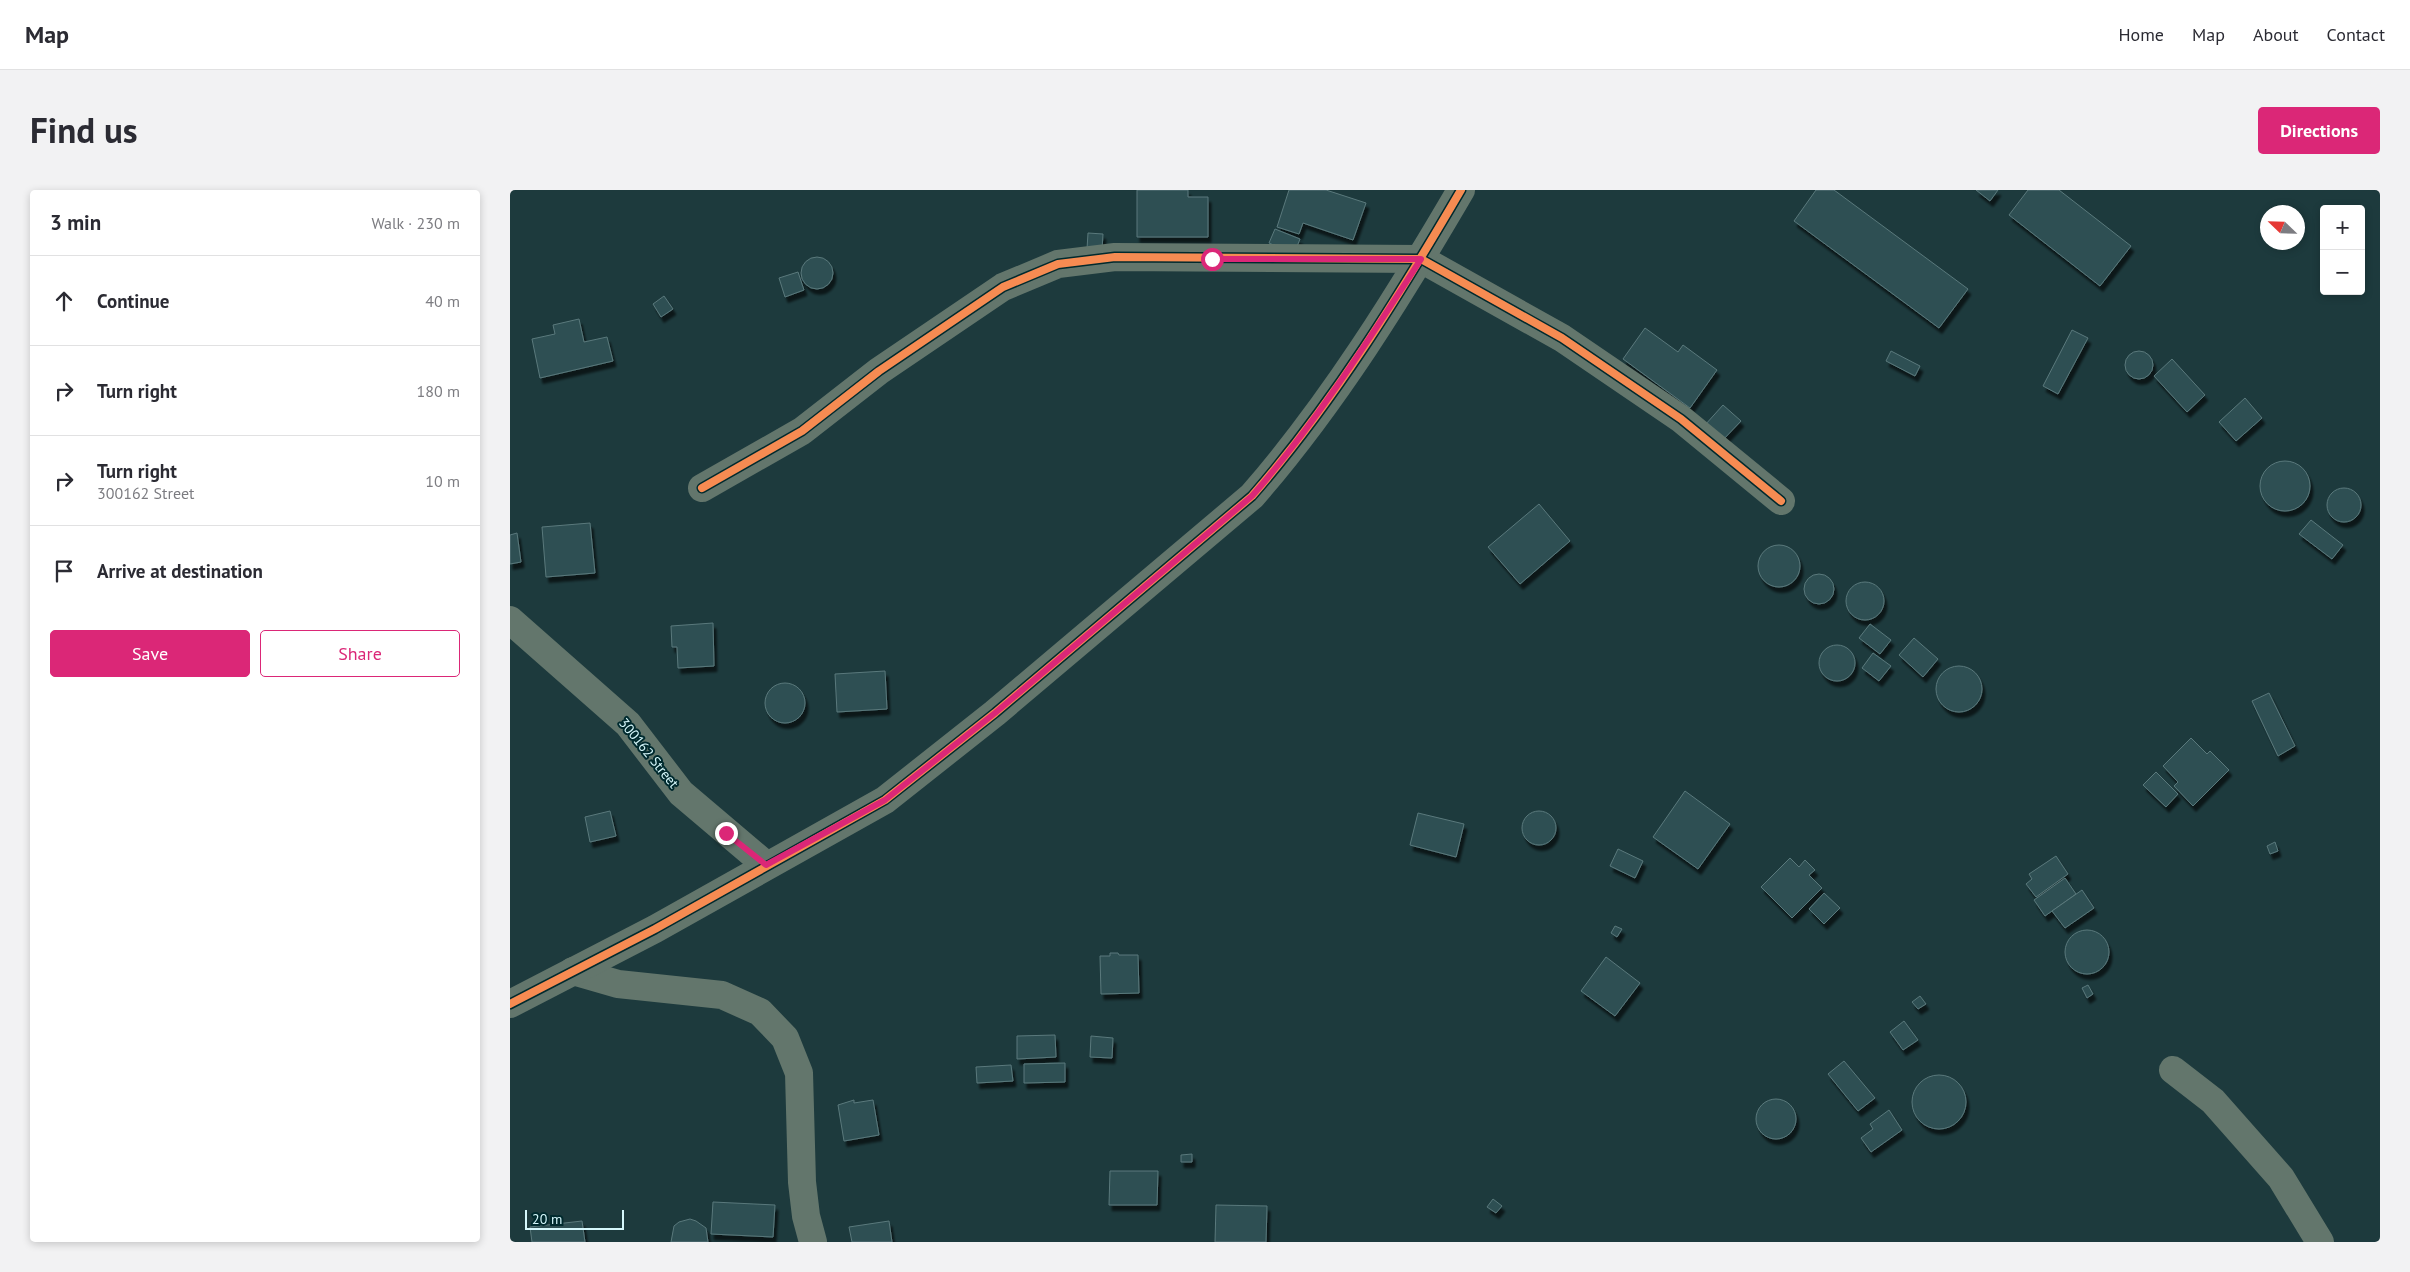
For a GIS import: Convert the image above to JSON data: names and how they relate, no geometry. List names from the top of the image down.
{
  "streets": {
    "street": ["300162 Street"]
  },
  "scale_bar": "20 m",
  "north": "top left",
  "page": {
    "header": "Map",
    "nav": [
      "Home",
      "Map",
      "About",
      "Contact"
    ],
    "title": "Find us",
    "buttons": [
      "Directions",
      ["Save", "Share"]
    ],
    "heading": ["3 min", "Walk · 230 m"],
    "map_buttons": ["+", "−"],
    "list": [
      ["Continue", "40 m"],
      ["Turn right", "180 m"],
      ["Turn right", "300162 Street", "10 m"],
      "Arrive at destination"
    ],
    "scale": "20 m"
  }
}
